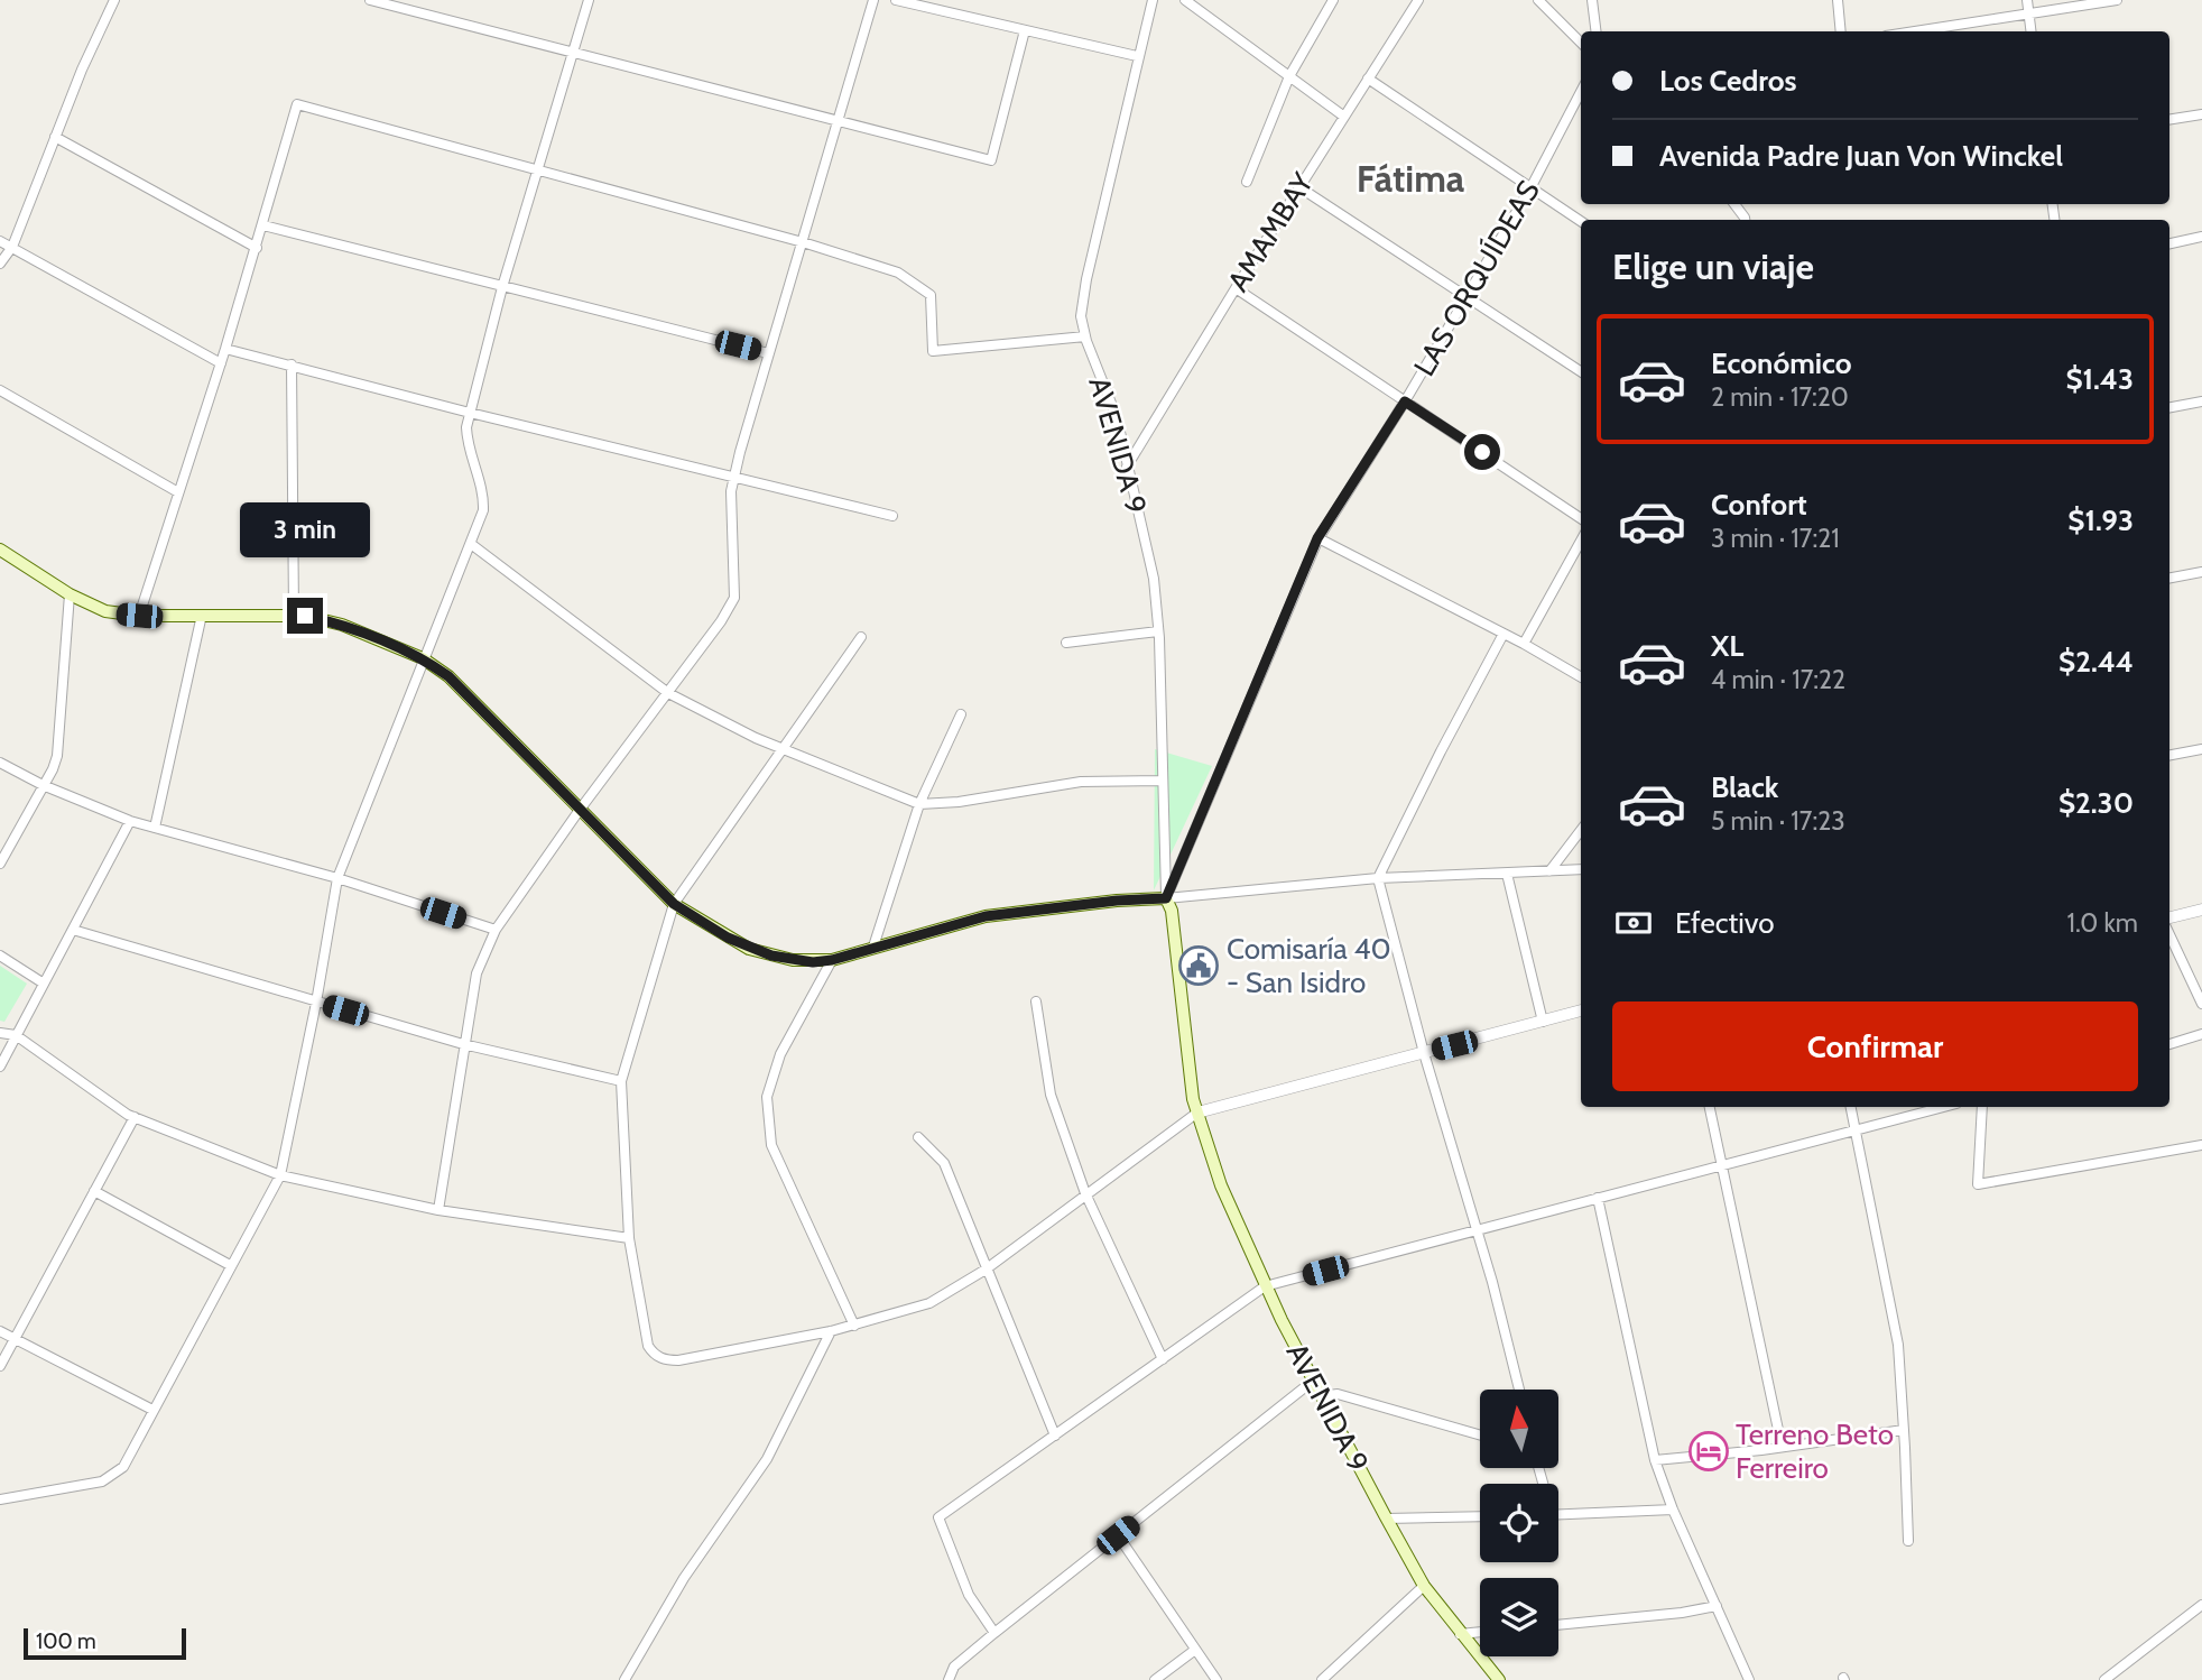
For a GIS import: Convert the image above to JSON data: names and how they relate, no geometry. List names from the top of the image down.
{
  "streets": {
    "main road": ["AVENIDA 9"],
    "street": ["AMAMBAY", "LAS ORQUÍDEAS"]
  },
  "crossings": [
    ["AMAMBAY", "AVENIDA 9"],
    ["LAS ORQUÍDEAS", "AVENIDA 9"]
  ],
  "districts": ["Fátima"],
  "places": {
    "public building": ["Comisaría 40 - San Isidro"],
    "hotel": ["Terreno Beto Ferreiro"]
  },
  "scale_bar": "100 m",
  "north": "top",
  "page": {
    "banner": ["Los Cedros", "Avenida Padre Juan Von Winckel"],
    "heading": "Elige un viaje",
    "list": [
      {
        "name": "Económico",
        "note": "2 min · 17:20",
        "value": "$1.43"
      },
      {
        "name": "Confort",
        "note": "3 min · 17:21",
        "value": "$1.93"
      },
      {
        "name": "XL",
        "note": "4 min · 17:22",
        "value": "$2.44"
      },
      {
        "name": "Black",
        "note": "5 min · 17:23",
        "value": "$2.30"
      }
    ],
    "bubble": "3 min",
    "pay": ["Efectivo", "1.0 km"],
    "buttons": "Confirmar",
    "scale": "100 m"
  }
}
